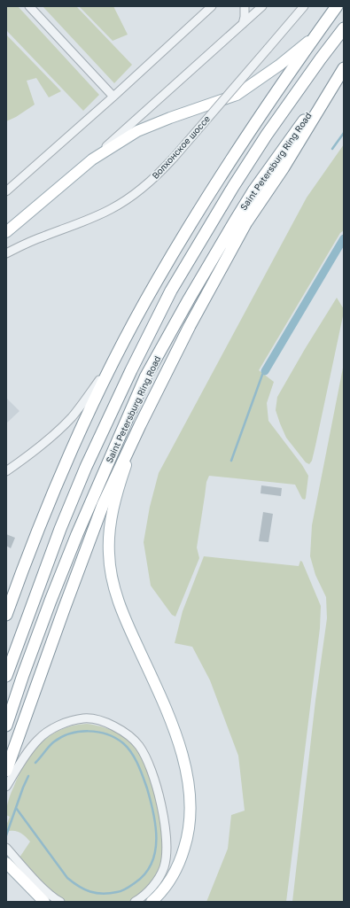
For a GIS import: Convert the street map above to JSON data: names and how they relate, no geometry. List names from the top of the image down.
{
  "streets": {
    "highway": ["Saint Petersburg Ring Road"],
    "street": ["Волхонское шоссе"]
  }
}
